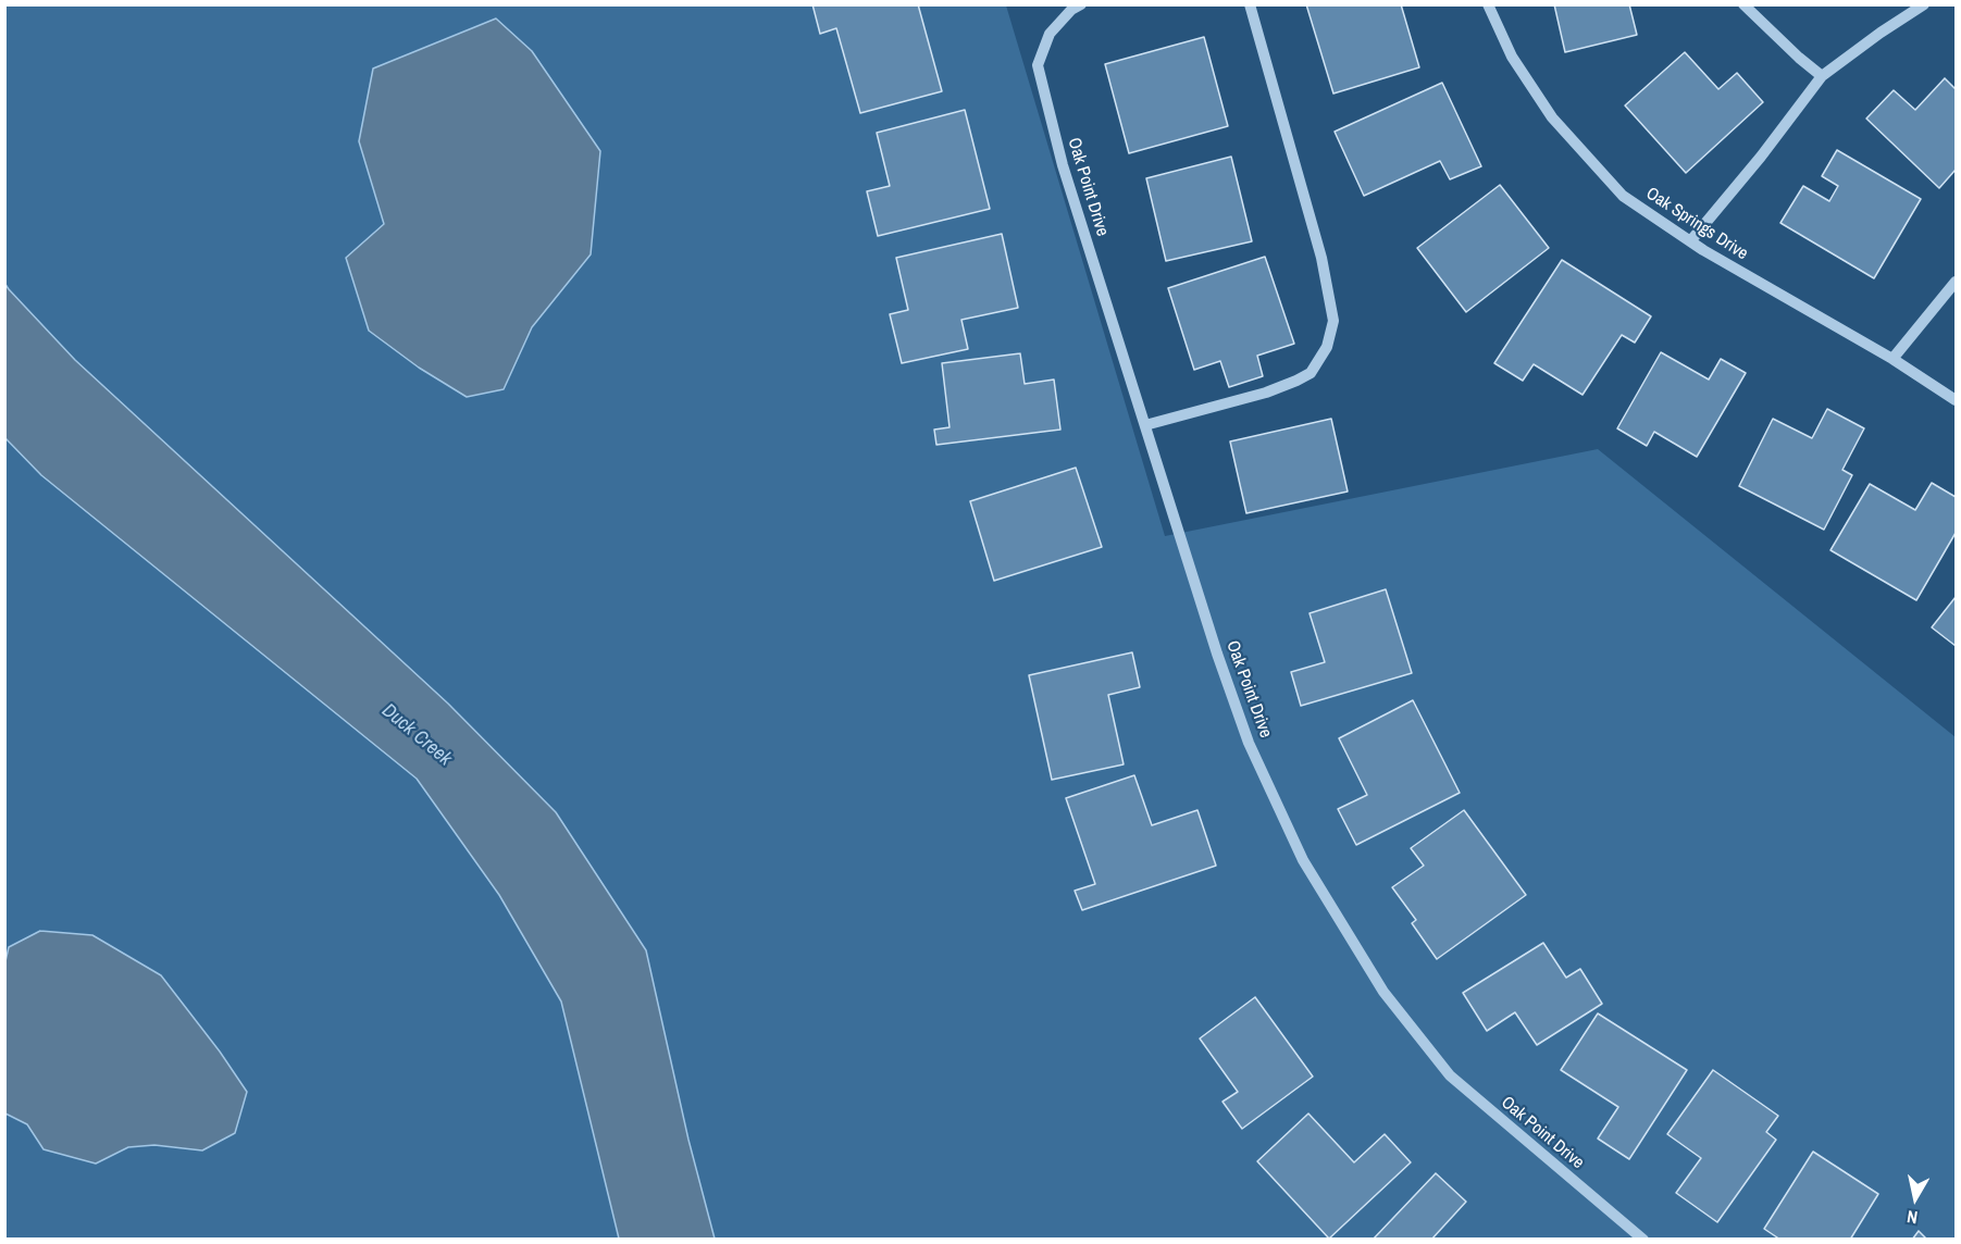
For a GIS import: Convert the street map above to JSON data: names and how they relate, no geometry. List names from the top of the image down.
{
  "streets": {
    "street": ["Oak Point Drive", "Oak Springs Drive"]
  },
  "water": ["Duck Creek"],
  "north": "bottom"
}
